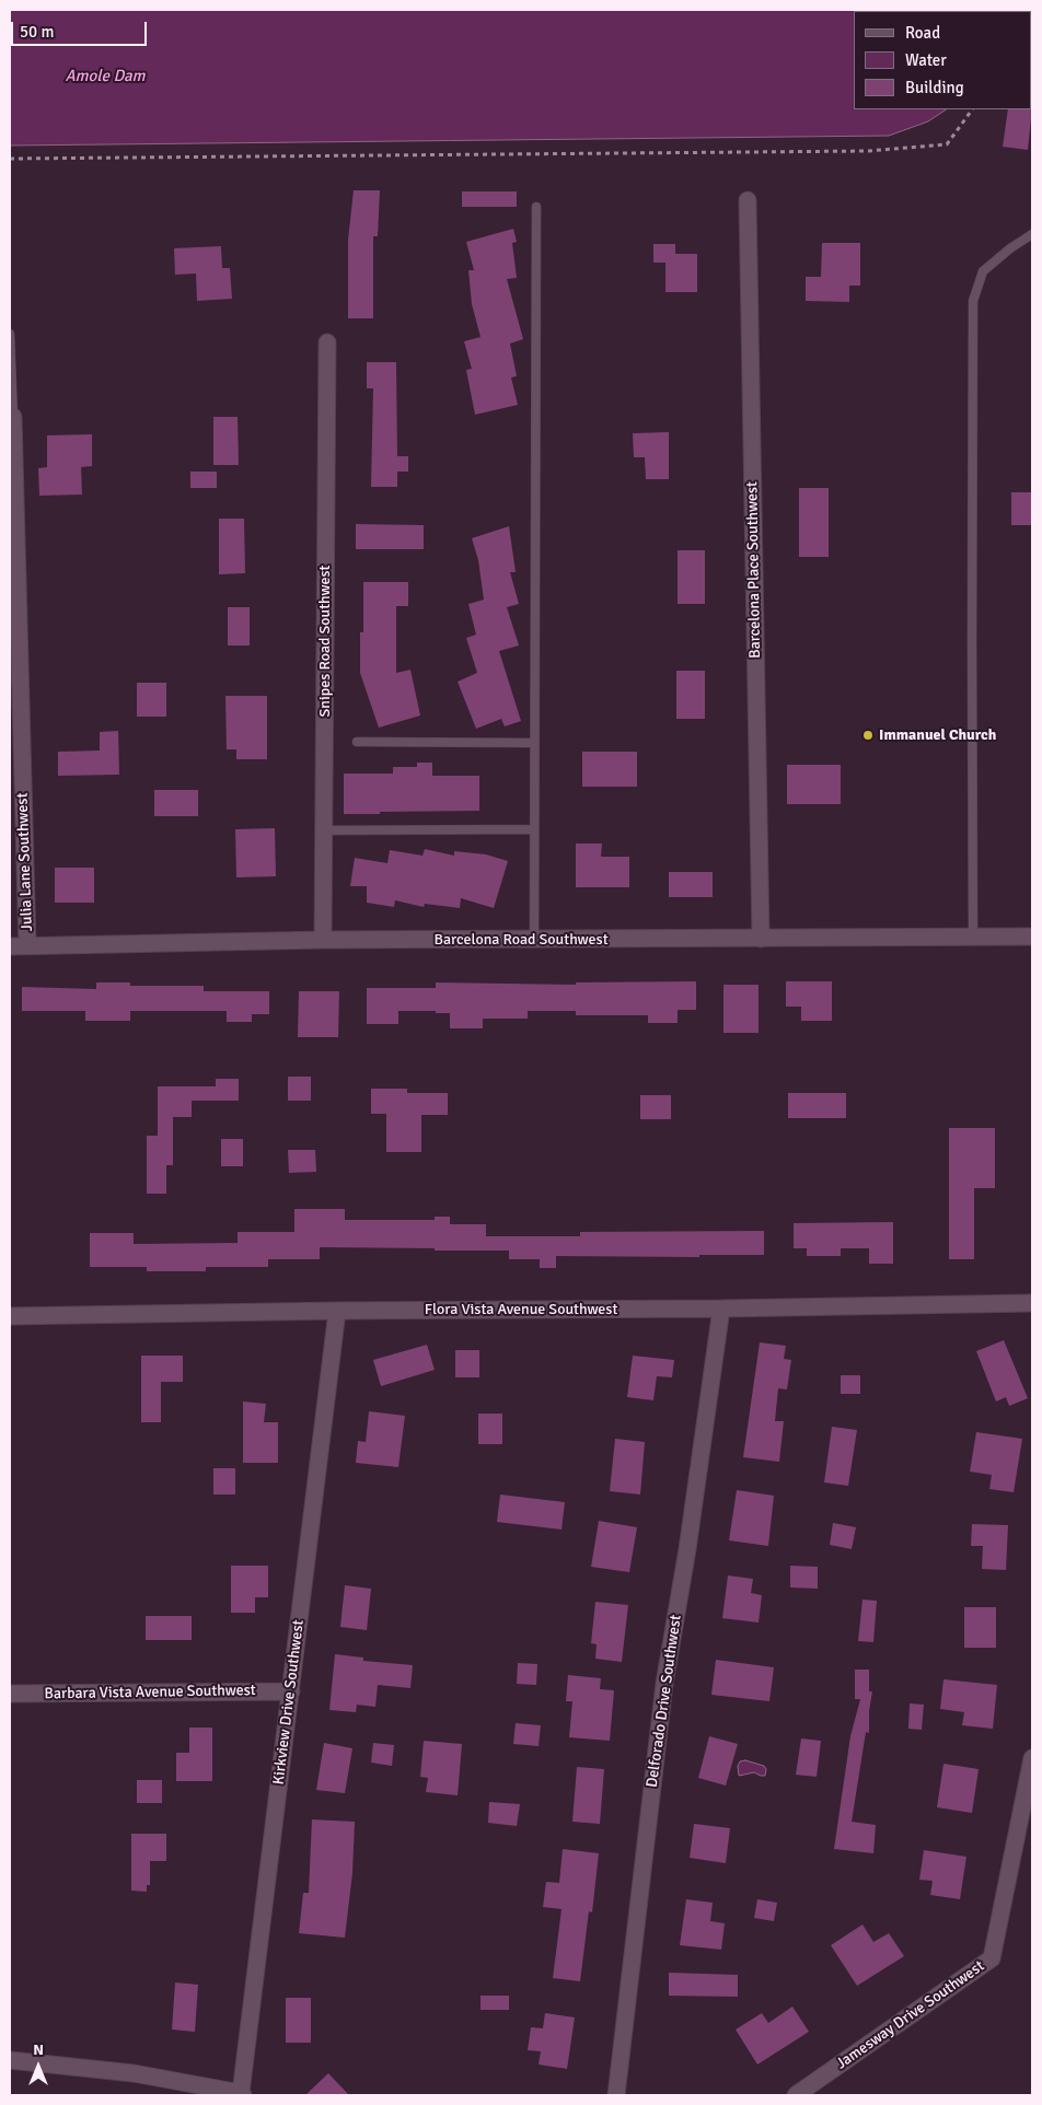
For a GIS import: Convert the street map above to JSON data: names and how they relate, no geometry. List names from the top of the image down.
{
  "streets": {
    "street": [
      "Barcelona Place Southwest",
      "Snipes Road Southwest",
      "Julia Lane Southwest",
      "Barcelona Road Southwest",
      "Flora Vista Avenue Southwest",
      "Barbara Vista Avenue Southwest",
      "Delforado Drive Southwest",
      "Kirkview Drive Southwest",
      "Jamesway Drive Southwest"
    ]
  },
  "crossings": [
    ["Barcelona Place Southwest", "Barcelona Road Southwest"],
    ["Snipes Road Southwest", "Barcelona Road Southwest"],
    ["Julia Lane Southwest", "Barcelona Road Southwest"],
    ["Flora Vista Avenue Southwest", "Delforado Drive Southwest"],
    ["Flora Vista Avenue Southwest", "Kirkview Drive Southwest"],
    ["Barbara Vista Avenue Southwest", "Kirkview Drive Southwest"]
  ],
  "water": ["Amole Dam"],
  "places": ["Immanuel Church"],
  "legend": ["Road", "Water", "Building"],
  "scale_bar": "50 m",
  "north": "top"
}
